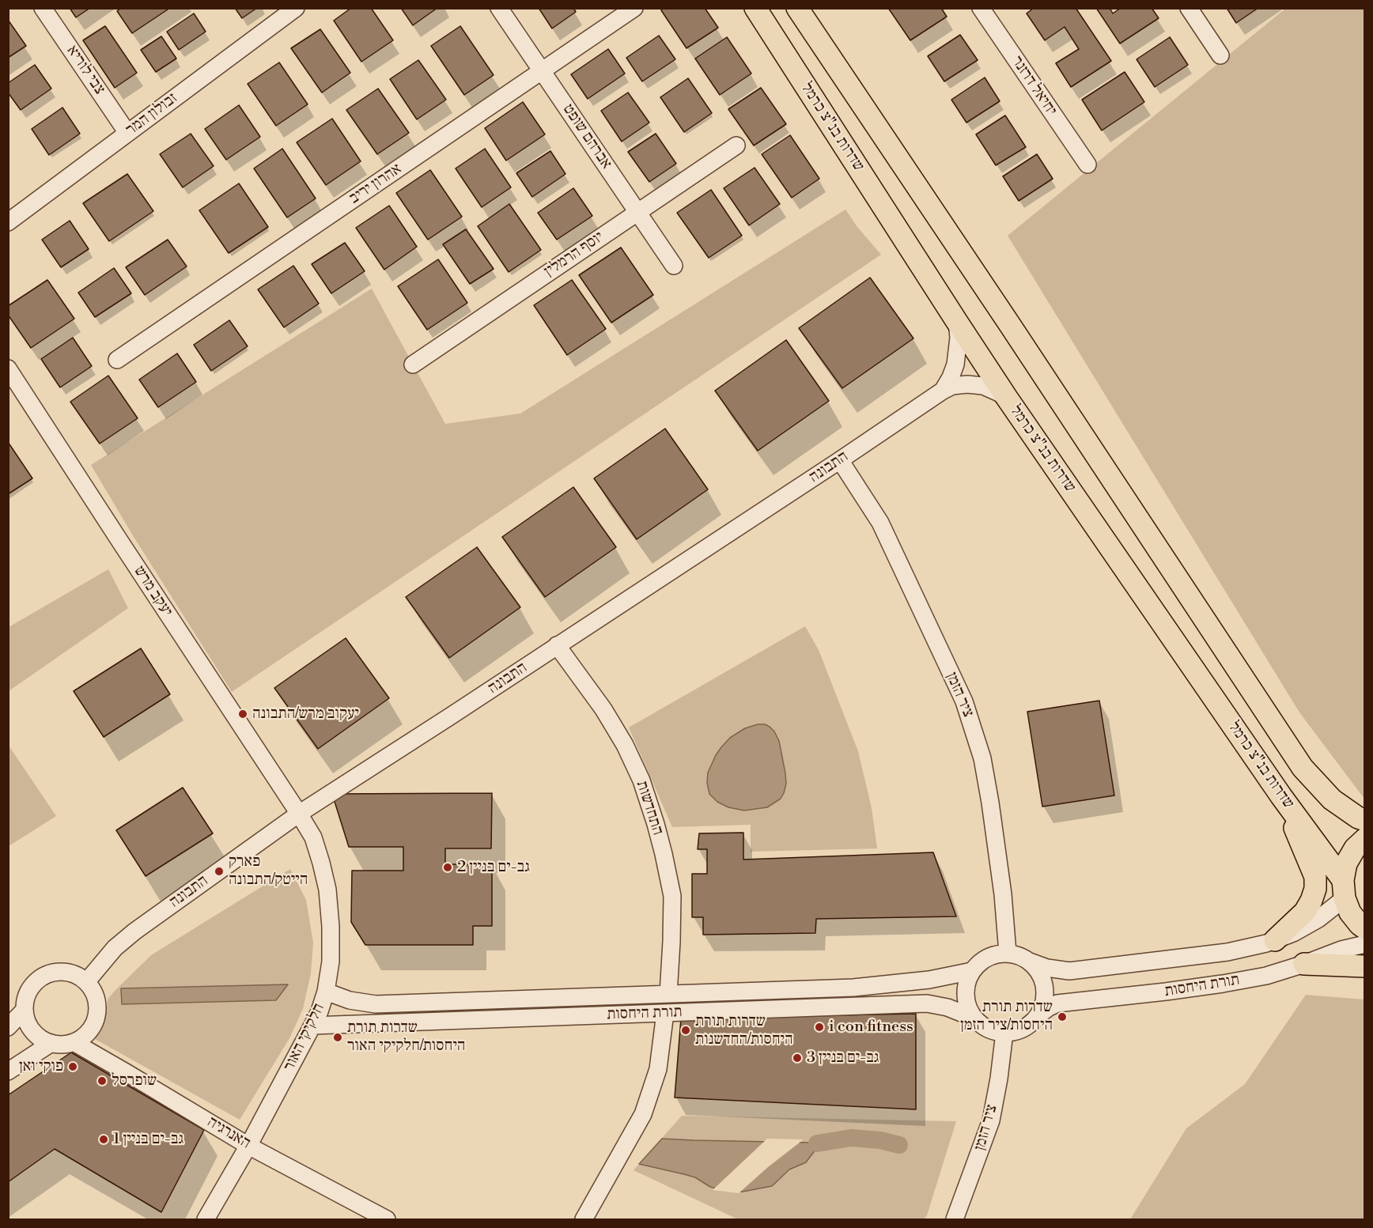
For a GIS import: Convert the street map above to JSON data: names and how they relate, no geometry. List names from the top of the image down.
{
  "streets": {
    "main road": ["שדרות בנ\"צ כרמל"],
    "street": [
      "צבי לוריא",
      "יחיאל דרזנר",
      "זבולון המר",
      "אברהם שופט",
      "אהרון יריב",
      "יוסף הרמלין",
      "התבונה",
      "יעקב מרש",
      "ציר הזמן",
      "התחדשות",
      "תורת היחסות",
      "חלקיקי האור",
      "האנרגיה"
    ]
  },
  "crossings": [
    ["צבי לוריא", "זבולון המר"],
    ["שדרות בנ\"צ כרמל", "התבונה"],
    ["שדרות בנ\"צ כרמל", "תורת היחסות"],
    ["אברהם שופט", "אהרון יריב"],
    ["אברהם שופט", "יוסף הרמלין"],
    ["התבונה", "יעקב מרש"],
    ["התבונה", "ציר הזמן"],
    ["התבונה", "התחדשות"],
    ["התבונה", "חלקיקי האור"],
    ["התבונה", "האנרגיה"],
    ["יעקב מרש", "חלקיקי האור"],
    ["ציר הזמן", "תורת היחסות"],
    ["התחדשות", "תורת היחסות"],
    ["תורת היחסות", "חלקיקי האור"],
    ["חלקיקי האור", "האנרגיה"]
  ],
  "places": [
    "יעקוב מרש/התבונה",
    "גב-ים בניין 2",
    "פארק הייטק/התבונה",
    "שדרות תורת היחסות/ציר הזמן",
    "i con fitness",
    "שדרות תורת היחסות/החדשנות",
    "שדרות תורת היחסות/חלקיקי האור",
    "גב-ים בניין 3",
    "פוקי ואן",
    "שופרסל",
    "גב-ים בניין 1"
  ]
}
